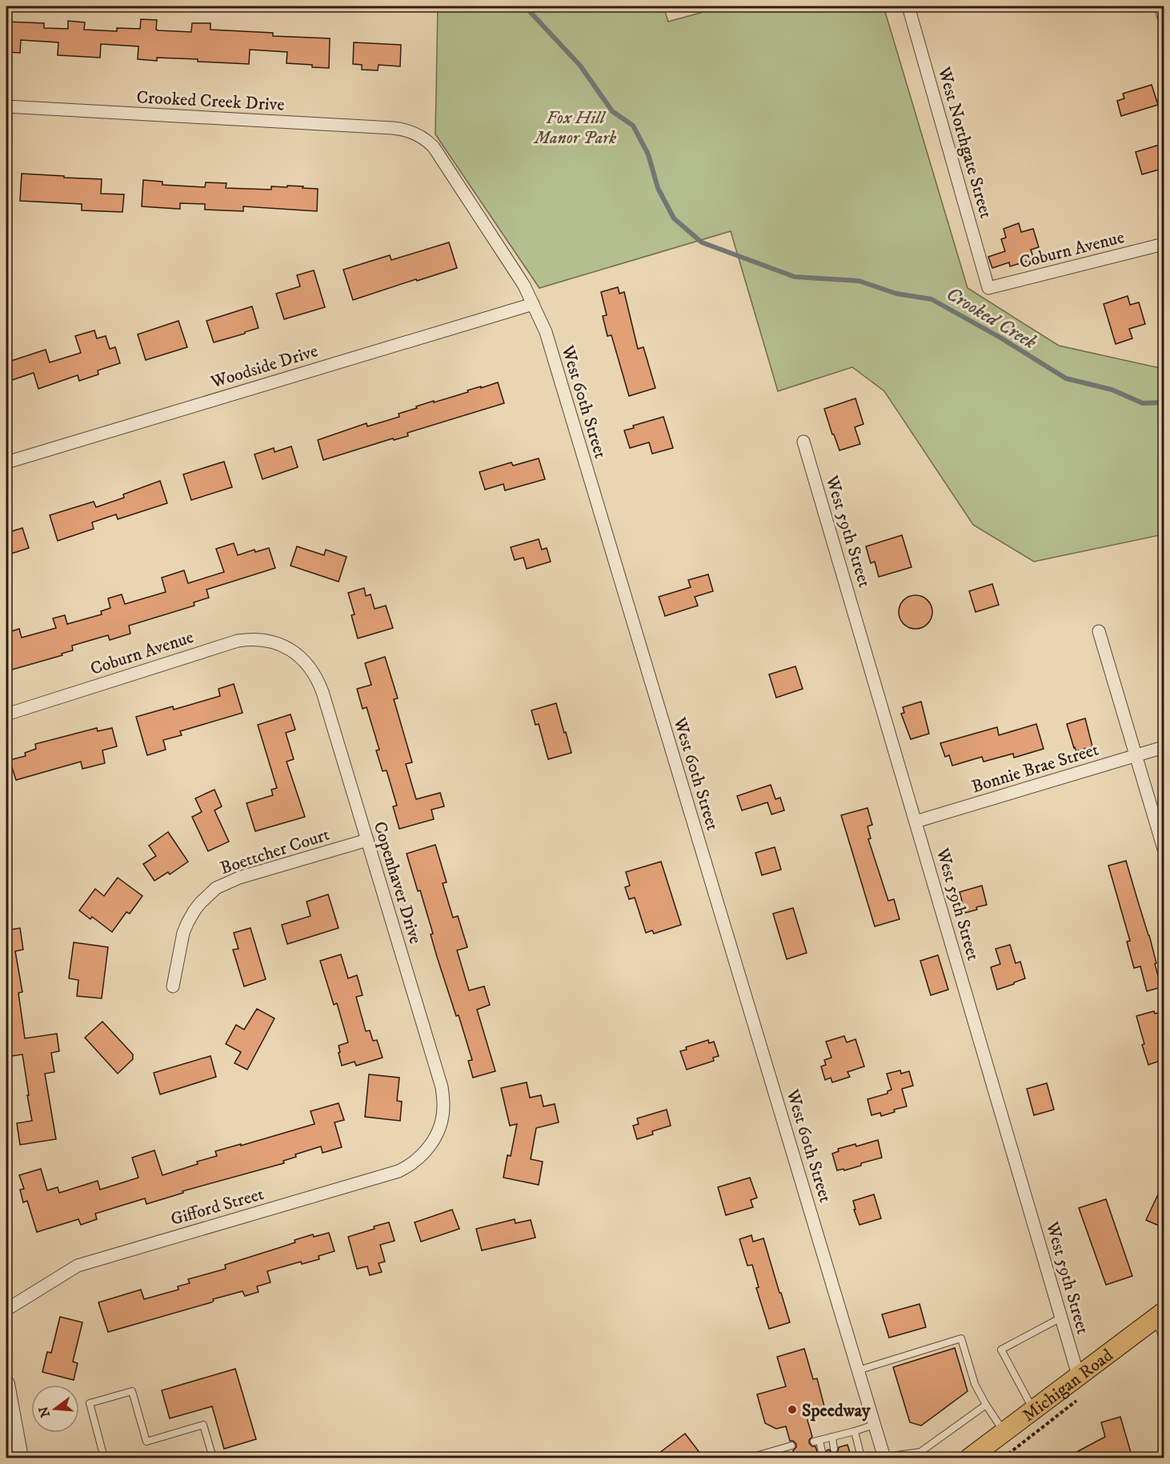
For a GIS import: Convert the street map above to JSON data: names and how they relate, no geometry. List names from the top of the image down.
{
  "streets": {
    "main road": ["Michigan Road"],
    "street": [
      "Crooked Creek Drive",
      "West Northgate Street",
      "Coburn Avenue",
      "Woodside Drive",
      "West 60th Street",
      "West 59th Street",
      "Bonnie Brae Street",
      "Boettcher Court",
      "Copenhaver Drive",
      "Gifford Street"
    ]
  },
  "crossings": [
    ["Crooked Creek Drive", "West 60th Street"],
    ["West Northgate Street", "Coburn Avenue"],
    ["Coburn Avenue", "Copenhaver Drive"],
    ["Woodside Drive", "West 60th Street"],
    ["West 59th Street", "Bonnie Brae Street"],
    ["West 59th Street", "Michigan Road"],
    ["Boettcher Court", "Copenhaver Drive"],
    ["Copenhaver Drive", "Gifford Street"]
  ],
  "water": ["Crooked Creek"],
  "parks": ["Fox Hill Manor Park"],
  "places": ["Speedway"],
  "north": "left"
}
